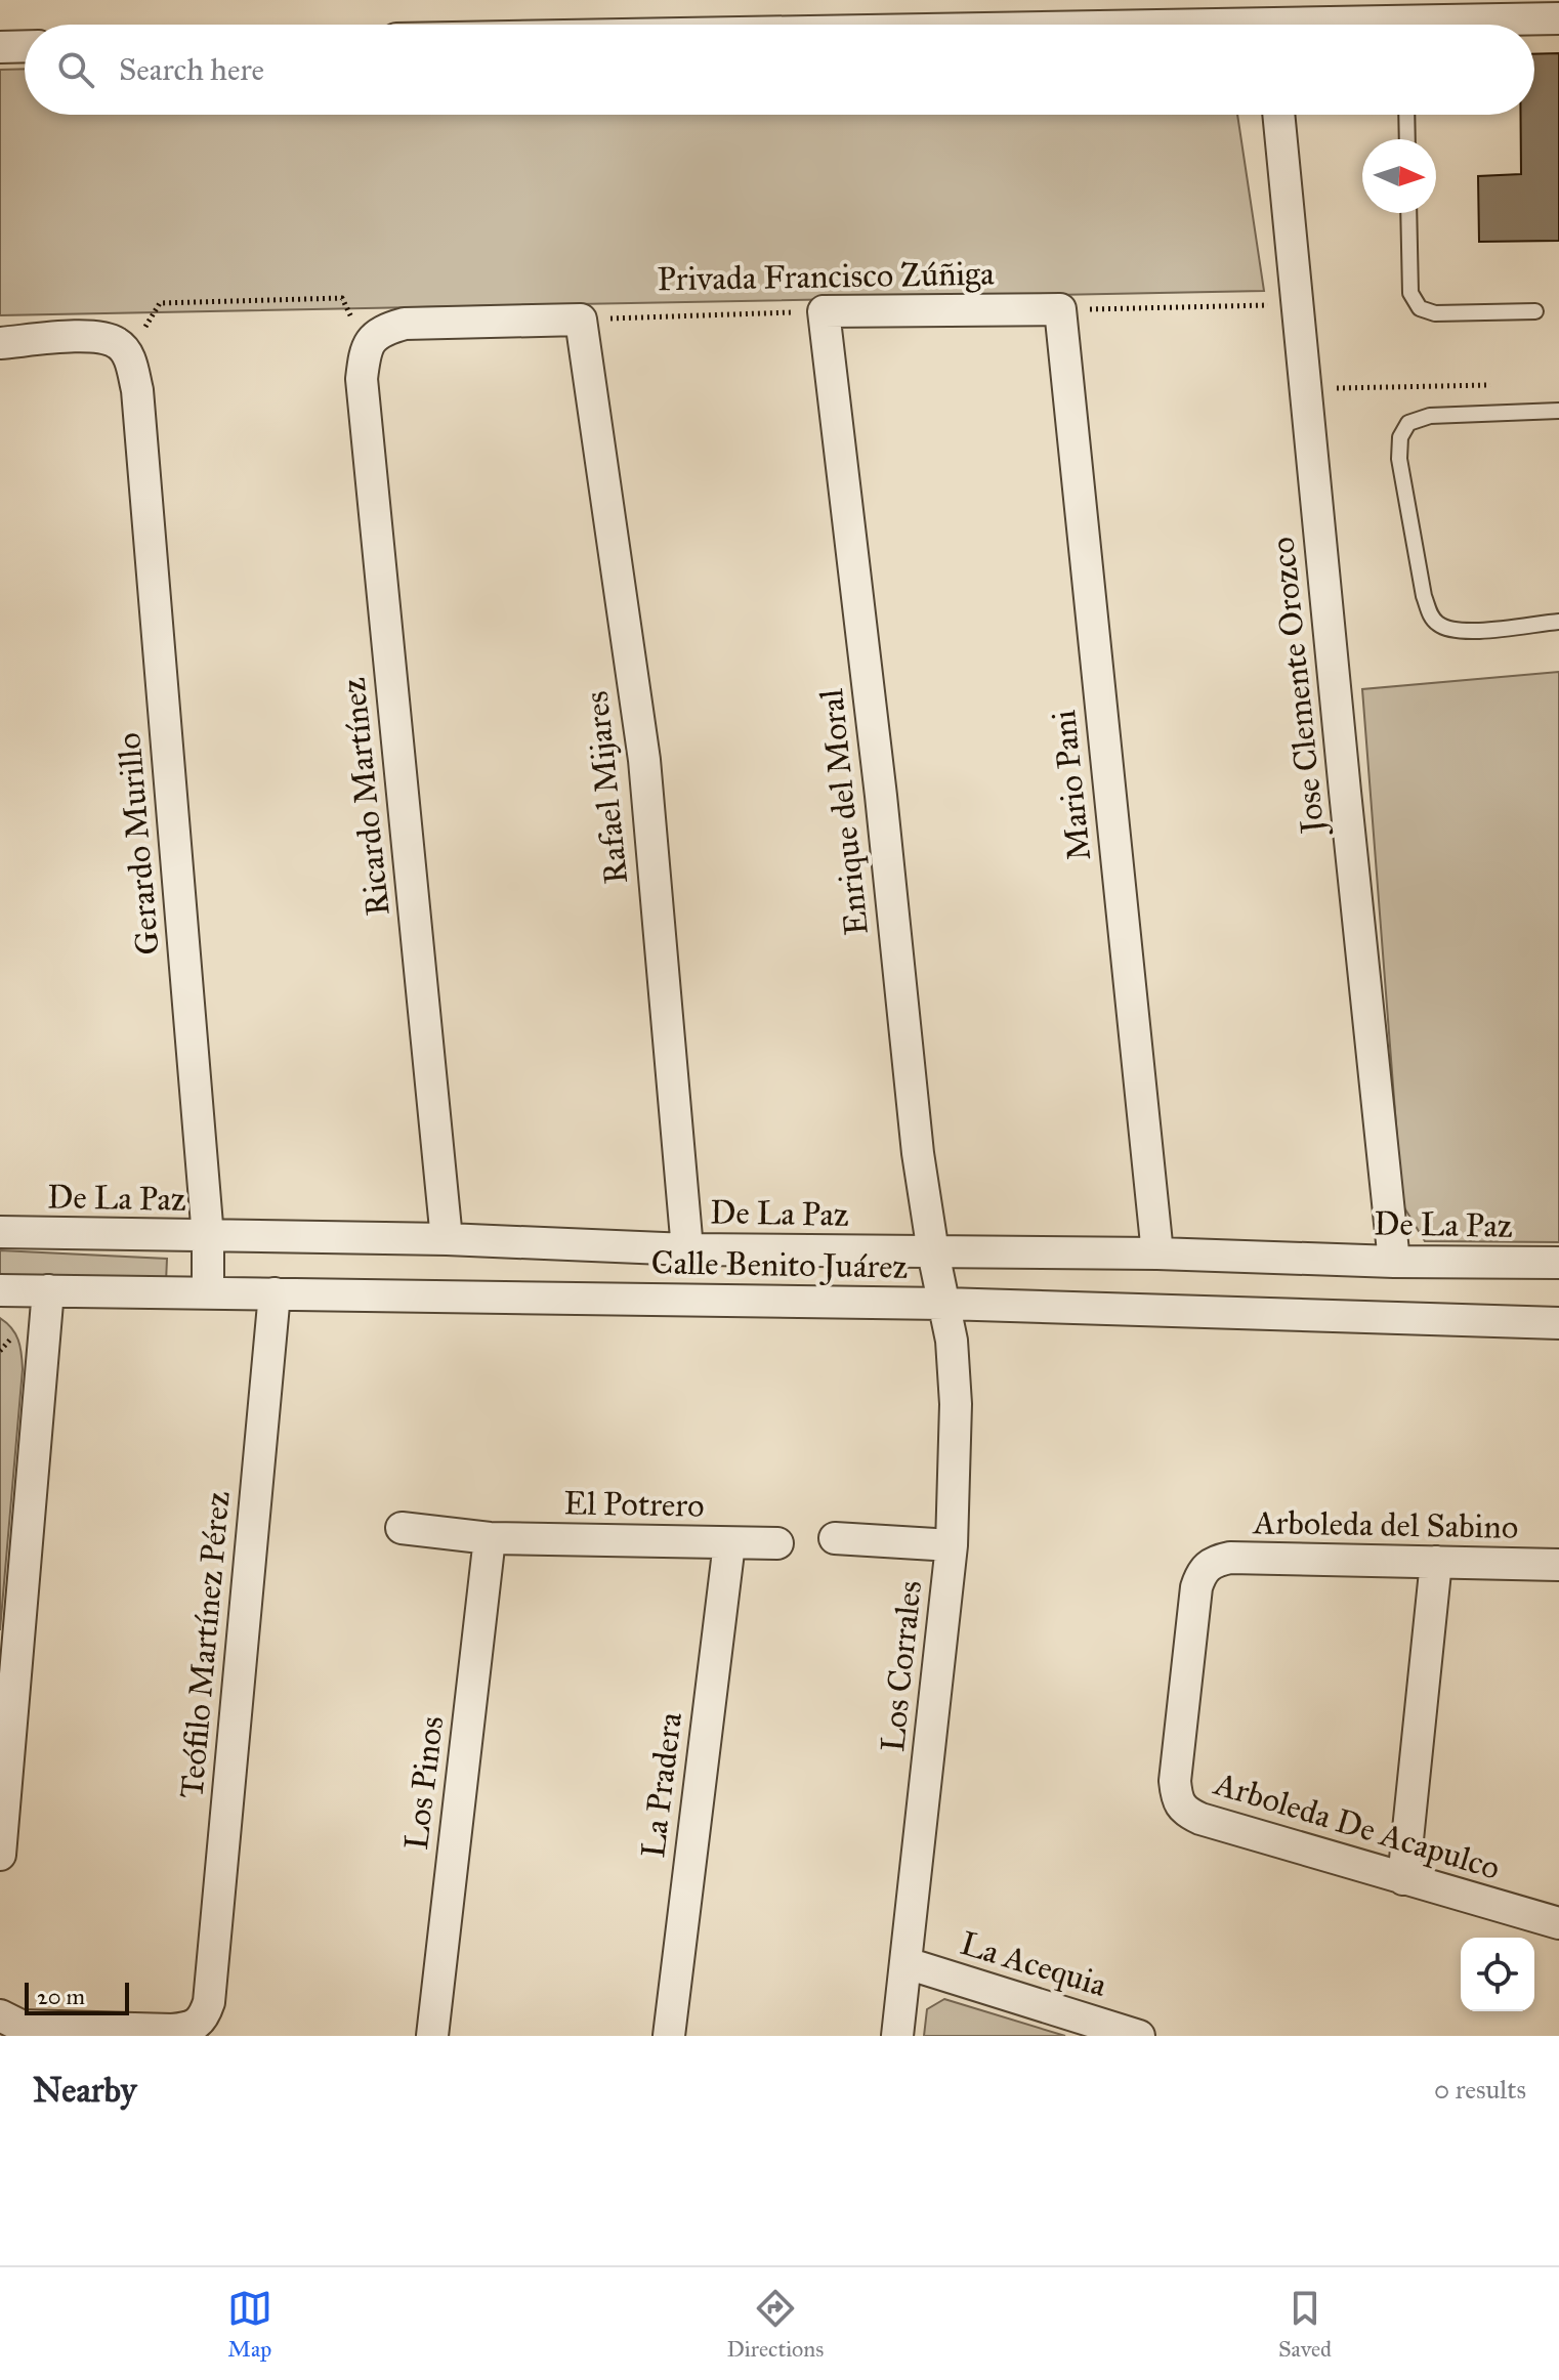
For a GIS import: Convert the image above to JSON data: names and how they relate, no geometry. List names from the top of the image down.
{
  "streets": {
    "street": [
      "Privada Francisco Zúñiga",
      "Jose Clemente Orozco",
      "Mario Pani",
      "Rafael Mijares",
      "Ricardo Martínez",
      "Enrique del Moral",
      "Gerardo Murillo",
      "De La Paz",
      "Calle Benito Juárez",
      "El Potrero",
      "Arboleda del Sabino",
      "Teófilo Martínez Pérez",
      "Los Corrales",
      "Los Pinos",
      "La Pradera",
      "Arboleda De Acapulco",
      "La Acequia"
    ]
  },
  "crossings": [
    ["Privada Francisco Zúñiga", "Mario Pani"],
    ["Privada Francisco Zúñiga", "Rafael Mijares"],
    ["Privada Francisco Zúñiga", "Enrique del Moral"],
    ["Jose Clemente Orozco", "De La Paz"],
    ["Mario Pani", "De La Paz"],
    ["Rafael Mijares", "De La Paz"],
    ["Ricardo Martínez", "De La Paz"],
    ["Enrique del Moral", "De La Paz"],
    ["Enrique del Moral", "Calle Benito Juárez"],
    ["Enrique del Moral", "Los Corrales"],
    ["Gerardo Murillo", "De La Paz"],
    ["Gerardo Murillo", "Calle Benito Juárez"],
    ["Calle Benito Juárez", "Teófilo Martínez Pérez"],
    ["Calle Benito Juárez", "Los Corrales"],
    ["El Potrero", "Los Pinos"],
    ["El Potrero", "La Pradera"],
    ["Arboleda del Sabino", "Arboleda De Acapulco"],
    ["Los Corrales", "La Acequia"]
  ],
  "scale_bar": "20 m",
  "north": "right",
  "page": {
    "search": "Search here",
    "scale": "20 m",
    "heading": ["Nearby", "0 results"],
    "nav": ["Map", "Directions", "Saved"]
  }
}
